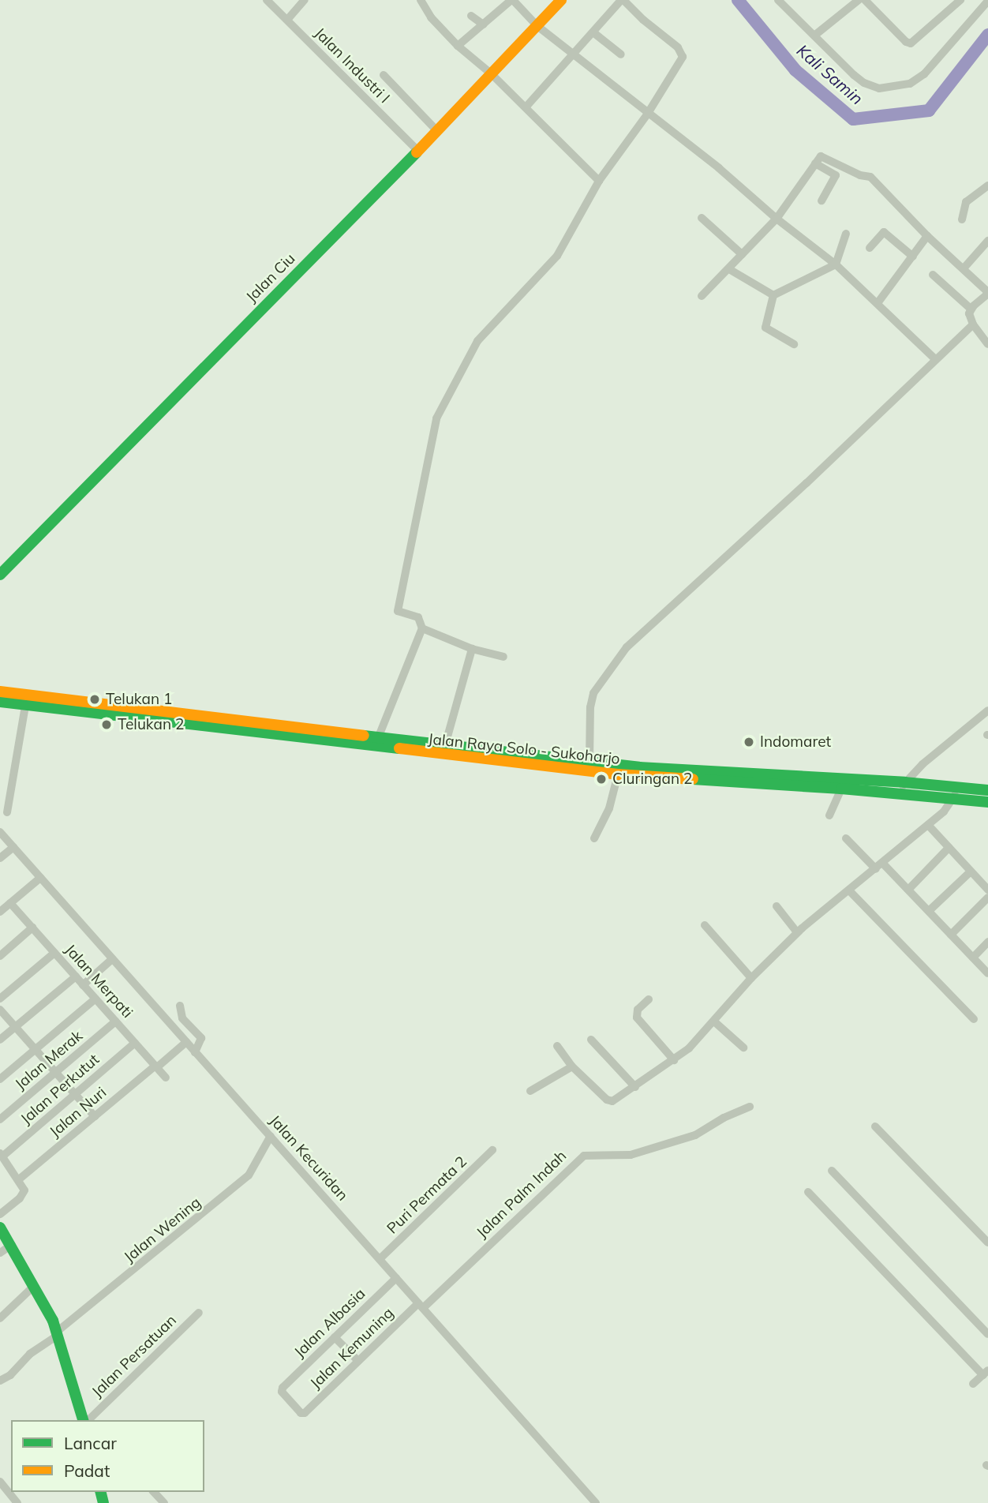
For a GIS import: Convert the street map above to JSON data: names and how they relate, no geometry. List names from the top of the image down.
{
  "streets": {
    "main road": ["Jalan Ciu", "Jalan Raya Solo - Sukoharjo"],
    "street": [
      "Jalan Industri I",
      "Jalan Merpati",
      "Jalan Merak",
      "Jalan Perkutut",
      "Jalan Nuri",
      "Jalan Kecuridan",
      "Jalan Palm Indah",
      "Puri Permata 2",
      "Jalan Wening",
      "Jalan Albasia",
      "Jalan Kemuning",
      "Jalan Persatuan"
    ]
  },
  "crossings": [
    ["Jalan Industri I", "Jalan Ciu"],
    ["Jalan Merpati", "Jalan Merak"],
    ["Jalan Merpati", "Jalan Perkutut"],
    ["Jalan Merpati", "Jalan Nuri"],
    ["Jalan Nuri", "Jalan Kecuridan"],
    ["Jalan Kecuridan", "Jalan Palm Indah"],
    ["Jalan Kecuridan", "Puri Permata 2"],
    ["Jalan Kecuridan", "Jalan Wening"],
    ["Jalan Kecuridan", "Jalan Albasia"],
    ["Jalan Kecuridan", "Jalan Kemuning"],
    ["Jalan Palm Indah", "Jalan Kemuning"],
    ["Jalan Albasia", "Jalan Kemuning"]
  ],
  "water": ["Kali Samin"],
  "places": [
    "Telukan 1",
    "Telukan 2",
    "Indomaret",
    "Cluringan 2"
  ],
  "legend": ["Lancar", "Padat"]
}
